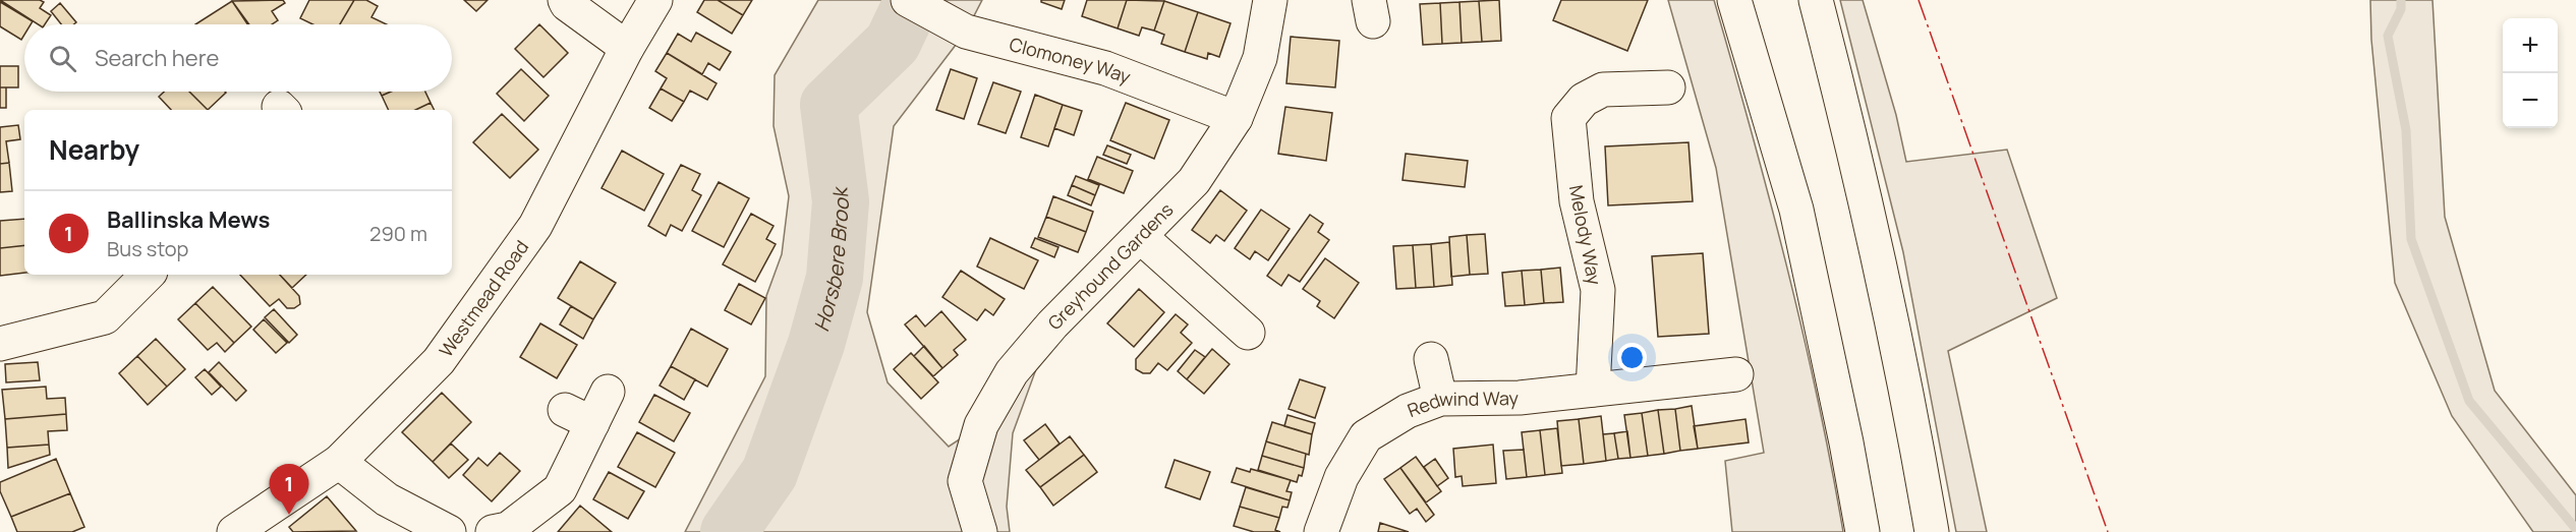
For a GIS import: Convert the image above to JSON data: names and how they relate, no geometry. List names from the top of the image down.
{
  "streets": {
    "main road": [
      "Clomoney Way",
      "Melody Way",
      "Greyhound Gardens",
      "Westmead Road",
      "Redwind Way"
    ]
  },
  "crossings": [
    ["Clomoney Way", "Greyhound Gardens"],
    ["Melody Way", "Redwind Way"]
  ],
  "water": ["Horsbere Brook"],
  "page": {
    "map_buttons": ["+", "−"],
    "search": "Search here",
    "heading": "Nearby",
    "list": [
      {
        "mark": "1",
        "name": "Ballinska Mews",
        "note": "Bus stop",
        "value": "290 m"
      }
    ],
    "pins": "1"
  }
}
